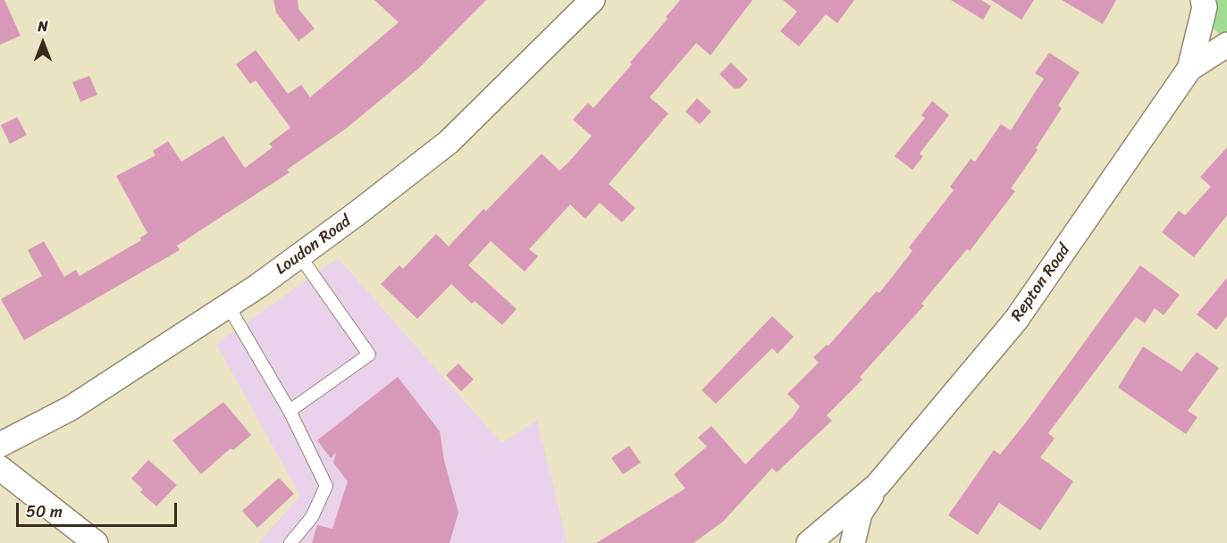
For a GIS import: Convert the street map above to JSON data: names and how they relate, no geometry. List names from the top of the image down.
{
  "streets": {
    "street": ["Loudon Road", "Repton Road"]
  },
  "scale_bar": "50 m",
  "north": "top"
}
